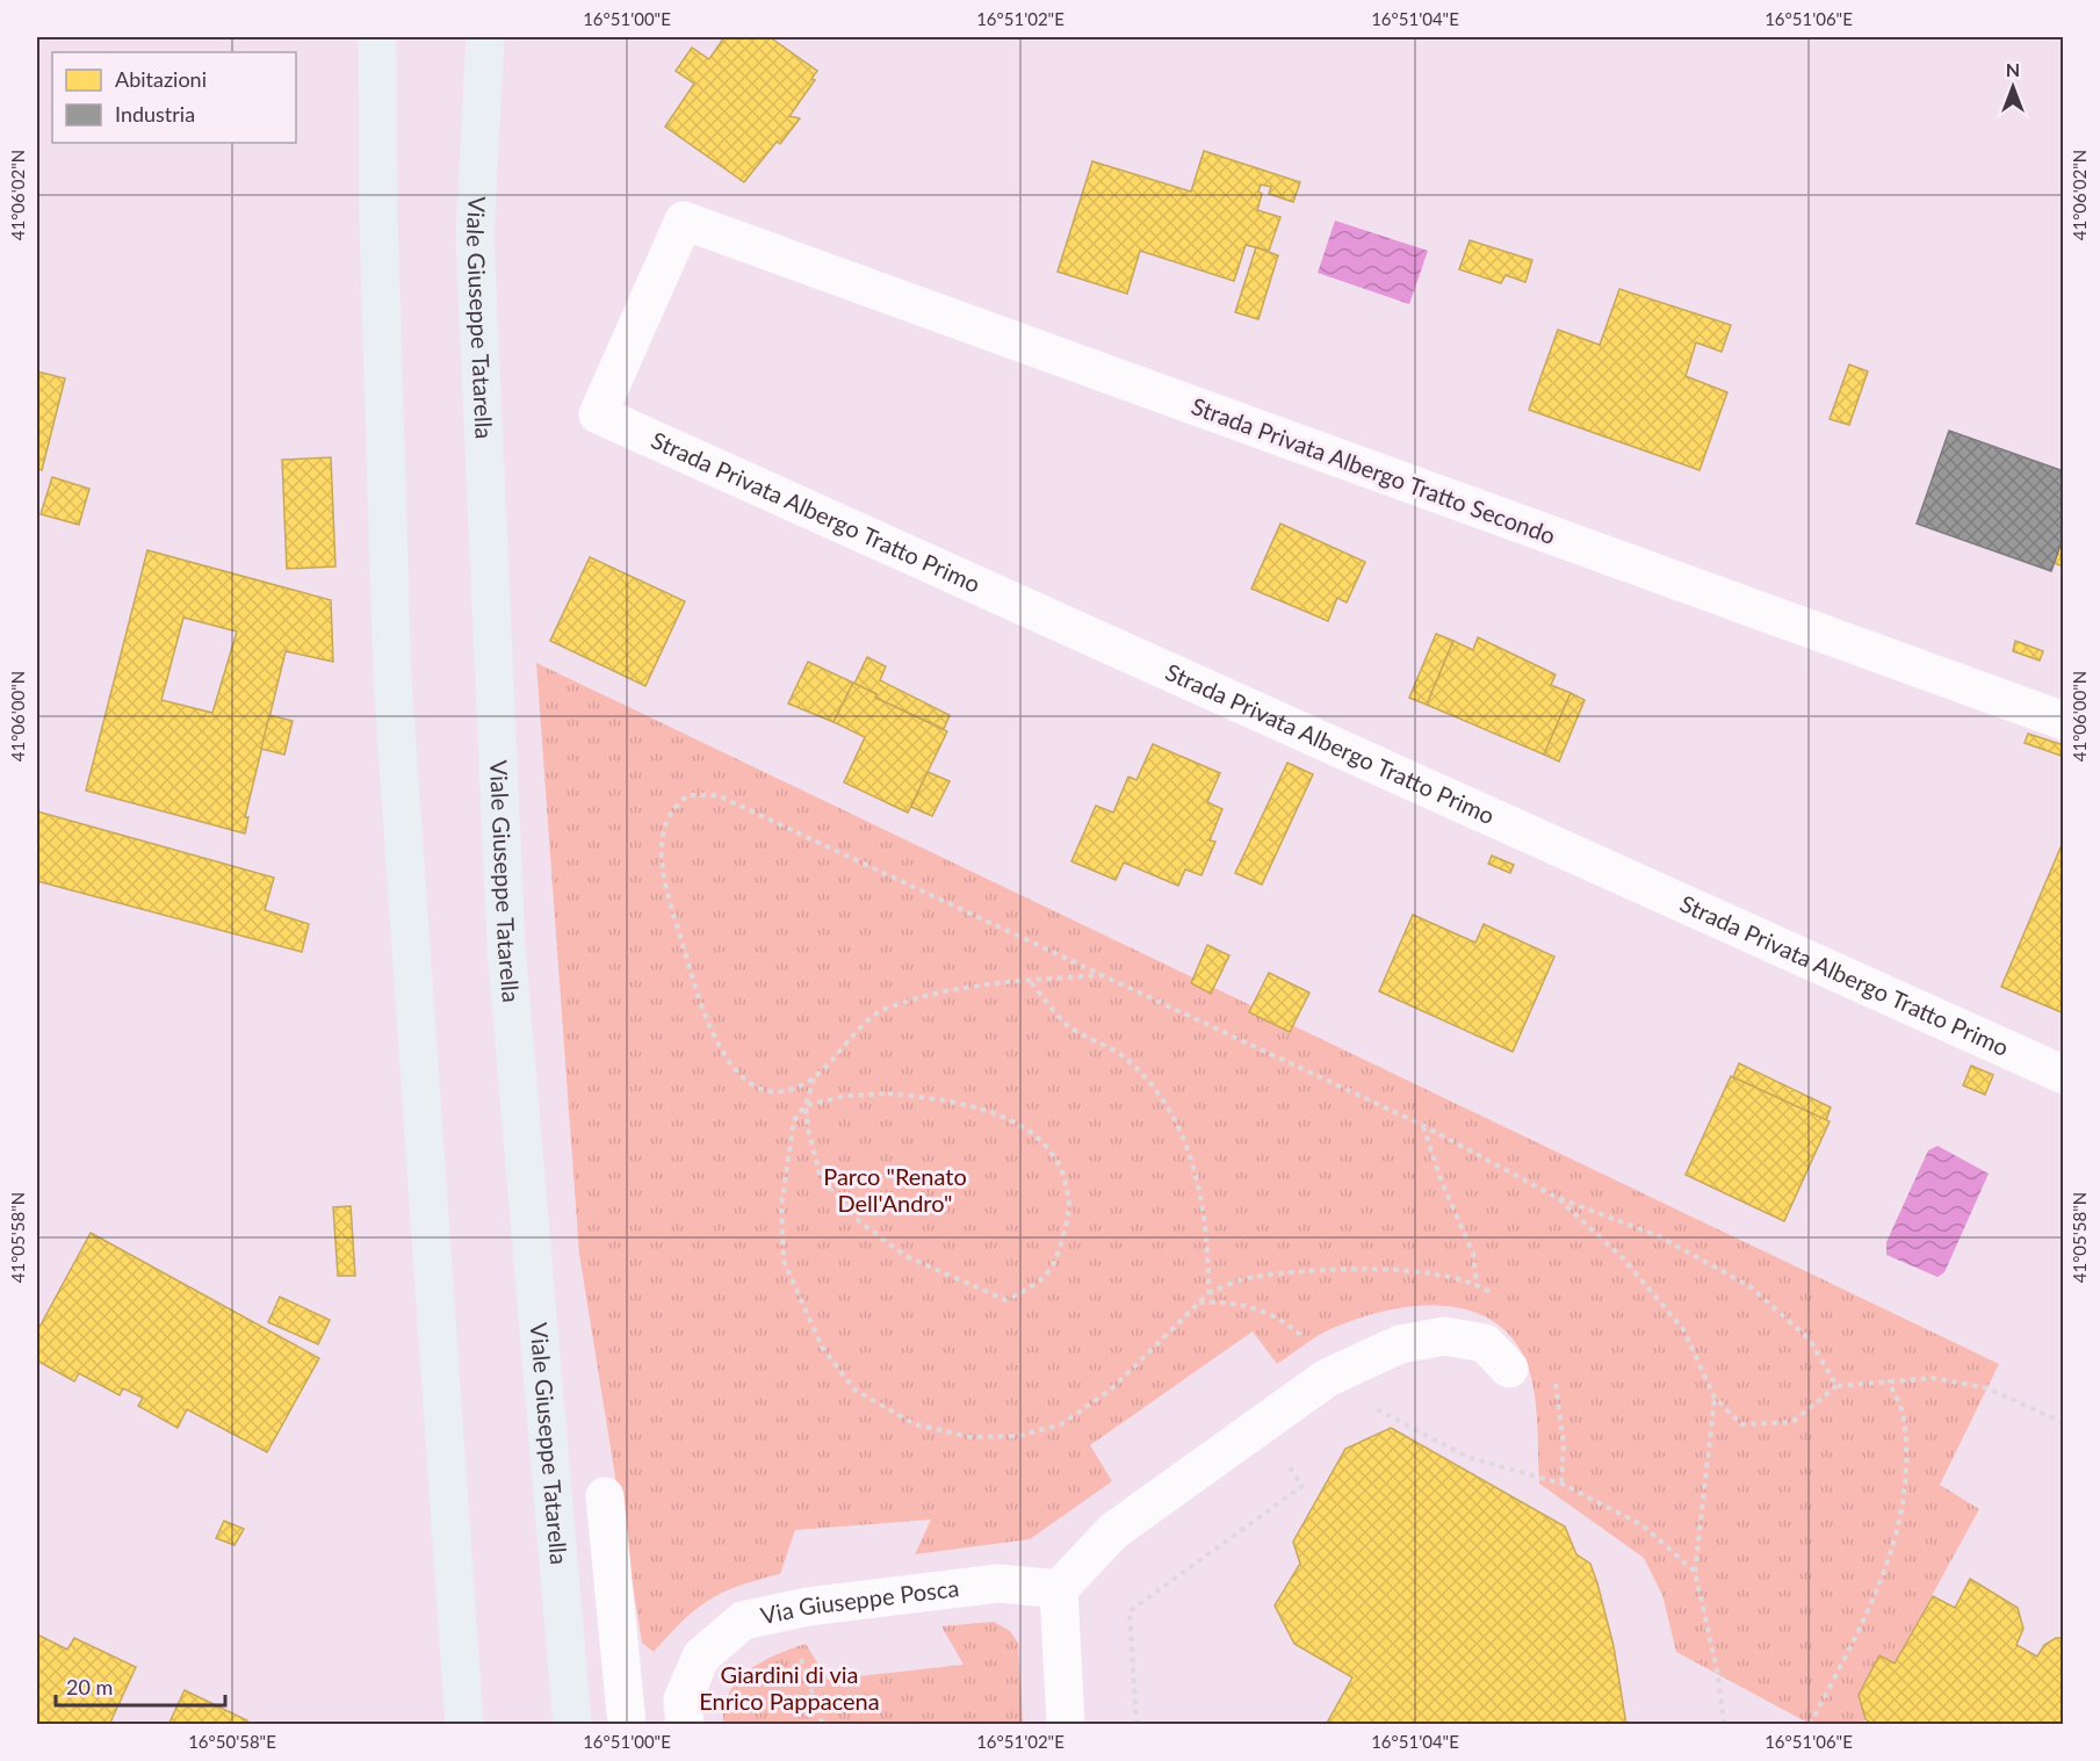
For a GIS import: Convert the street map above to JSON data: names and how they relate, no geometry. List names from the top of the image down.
{
  "streets": {
    "main road": ["Viale Giuseppe Tatarella"],
    "street": ["Strada Privata Albergo Tratto Secondo", "Strada Privata Albergo Tratto Primo", "Via Giuseppe Posca"]
  },
  "crossings": [
    ["Strada Privata Albergo Tratto Secondo", "Strada Privata Albergo Tratto Primo"]
  ],
  "parks": ["Parco \"Renato Dell'Andro\"", "Giardini di via Enrico Pappacena"],
  "legend": ["Abitazioni", "Industria"],
  "scale_bar": "20 m",
  "north": "top",
  "coordinates": [
    "16°51'00\"E",
    "16°51'02\"E",
    "16°51'04\"E",
    "16°51'06\"E",
    "41°06'02\"N",
    "41°06'00\"N",
    "41°05'58\"N",
    "16°50'58\"E"
  ]
}
